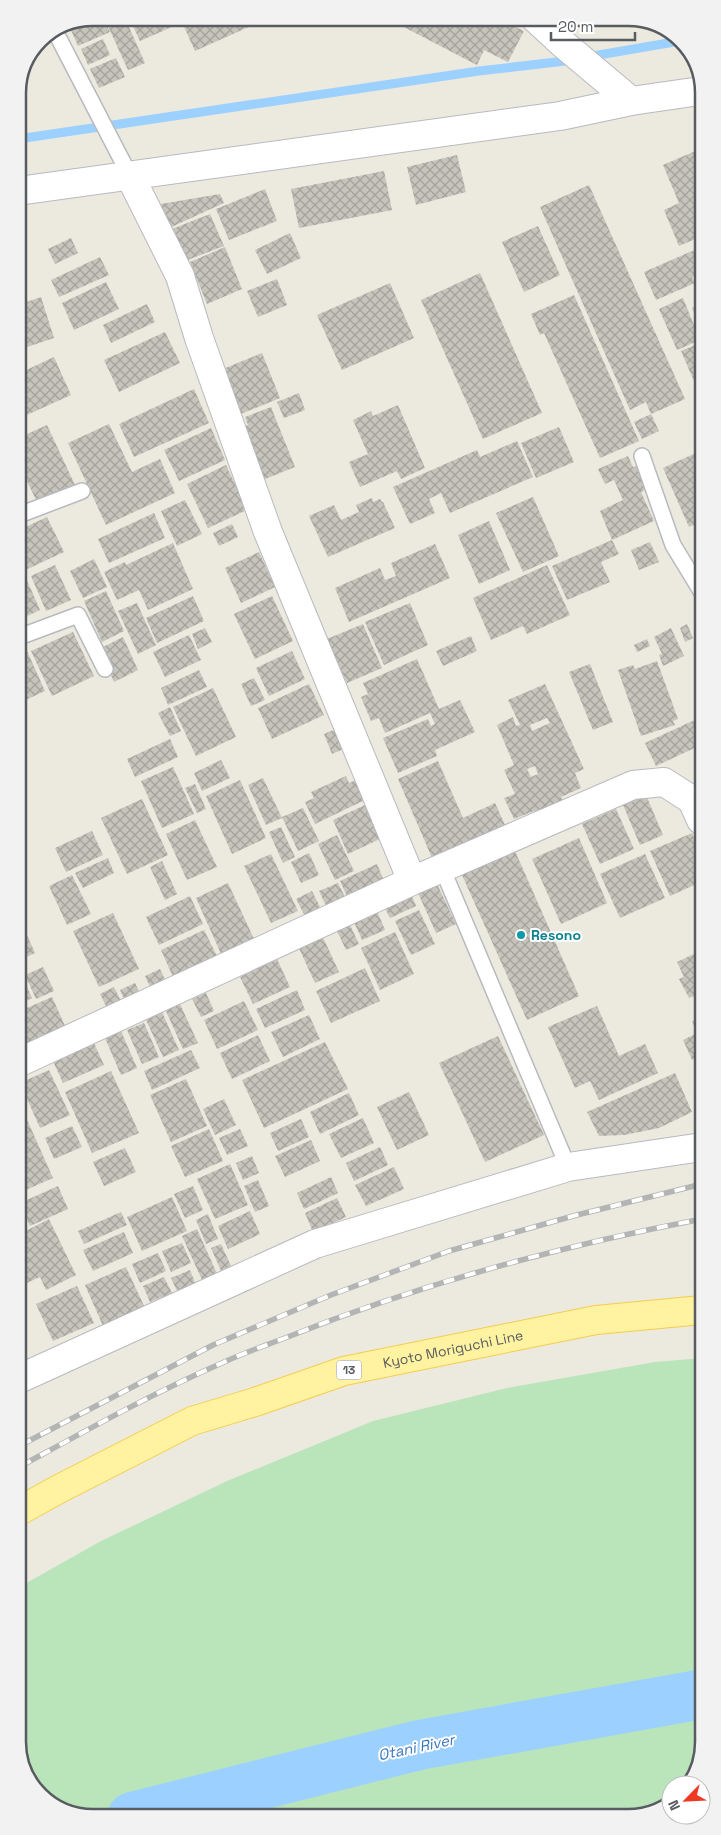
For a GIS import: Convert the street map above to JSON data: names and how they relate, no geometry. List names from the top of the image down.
{
  "streets": {
    "main road": ["Kyoto Moriguchi Line", "13"]
  },
  "water": ["Otani River"],
  "places": ["Resono"],
  "scale_bar": "20 m",
  "north": "bottom left"
}
